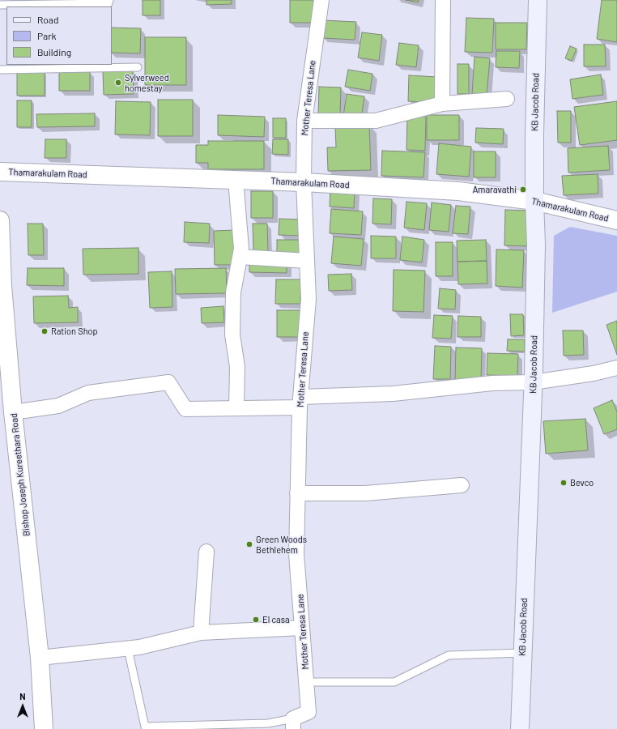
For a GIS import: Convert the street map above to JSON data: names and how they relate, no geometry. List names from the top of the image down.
{
  "streets": {
    "main road": ["KB Jacob Road"],
    "street": ["Mother Teresa Lane", "Thamarakulam Road", "Bishop Joseph Kureethara Road"]
  },
  "crossings": [
    ["Mother Teresa Lane", "Thamarakulam Road"],
    ["KB Jacob Road", "Thamarakulam Road"]
  ],
  "places": [
    "Sylverweed homestay",
    "Amaravathi",
    "Ration Shop",
    "Bevco",
    "Green Woods Bethlehem",
    "El casa"
  ],
  "legend": ["Road", "Park", "Building"],
  "north": "top"
}
